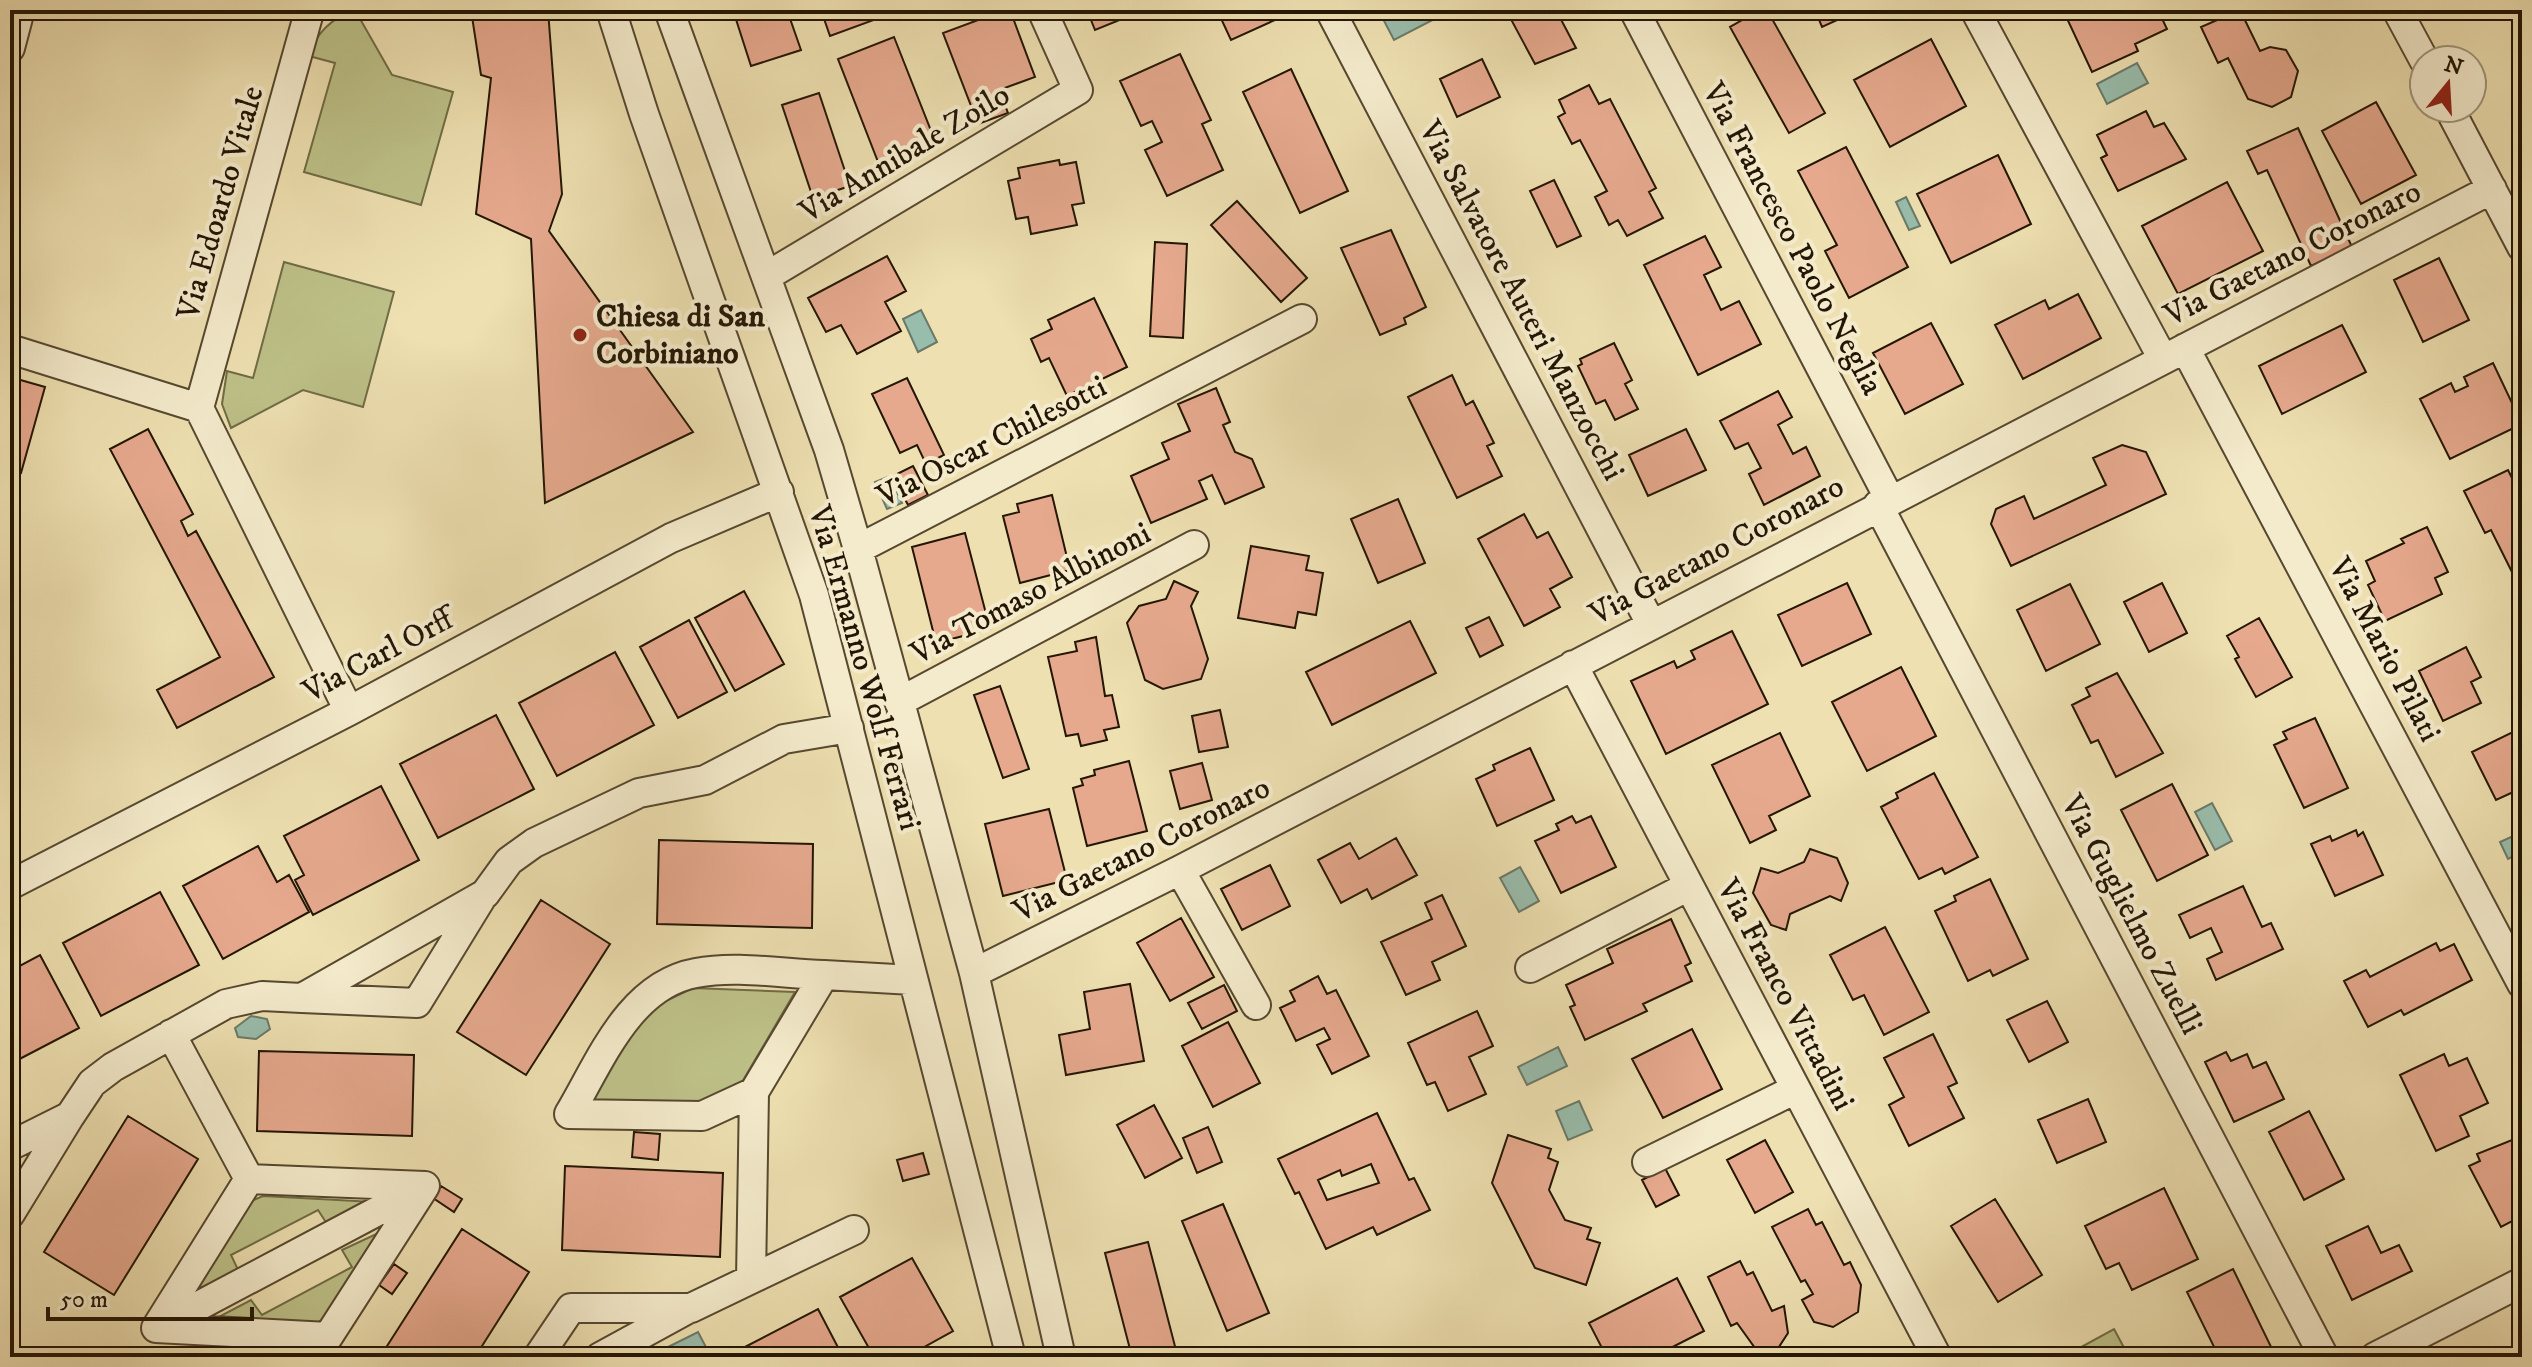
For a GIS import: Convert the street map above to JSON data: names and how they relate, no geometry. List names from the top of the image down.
{
  "streets": {
    "street": [
      "Via Annibale Zoilo",
      "Via Edoardo Vitale",
      "Via Francesco Paolo Neglia",
      "Via Gaetano Coronaro",
      "Via Salvatore Auteri Manzocchi",
      "Via Oscar Chilesotti",
      "Via Tomaso Albinoni",
      "Via Mario Pilati",
      "Via Carl Orff",
      "Via Ermanno Wolf Ferrari",
      "Via Guglielmo Zuelli",
      "Via Franco Vittadini"
    ]
  },
  "crossings": [
    ["Via Annibale Zoilo", "Via Ermanno Wolf Ferrari"],
    ["Via Francesco Paolo Neglia", "Via Gaetano Coronaro"],
    ["Via Francesco Paolo Neglia", "Via Guglielmo Zuelli"],
    ["Via Gaetano Coronaro", "Via Salvatore Auteri Manzocchi"],
    ["Via Gaetano Coronaro", "Via Mario Pilati"],
    ["Via Gaetano Coronaro", "Via Ermanno Wolf Ferrari"],
    ["Via Gaetano Coronaro", "Via Guglielmo Zuelli"],
    ["Via Gaetano Coronaro", "Via Franco Vittadini"],
    ["Via Oscar Chilesotti", "Via Ermanno Wolf Ferrari"],
    ["Via Tomaso Albinoni", "Via Ermanno Wolf Ferrari"],
    ["Via Carl Orff", "Via Ermanno Wolf Ferrari"]
  ],
  "places": ["Chiesa di San Corbiniano"],
  "scale_bar": "50 m",
  "north": "top"
}
